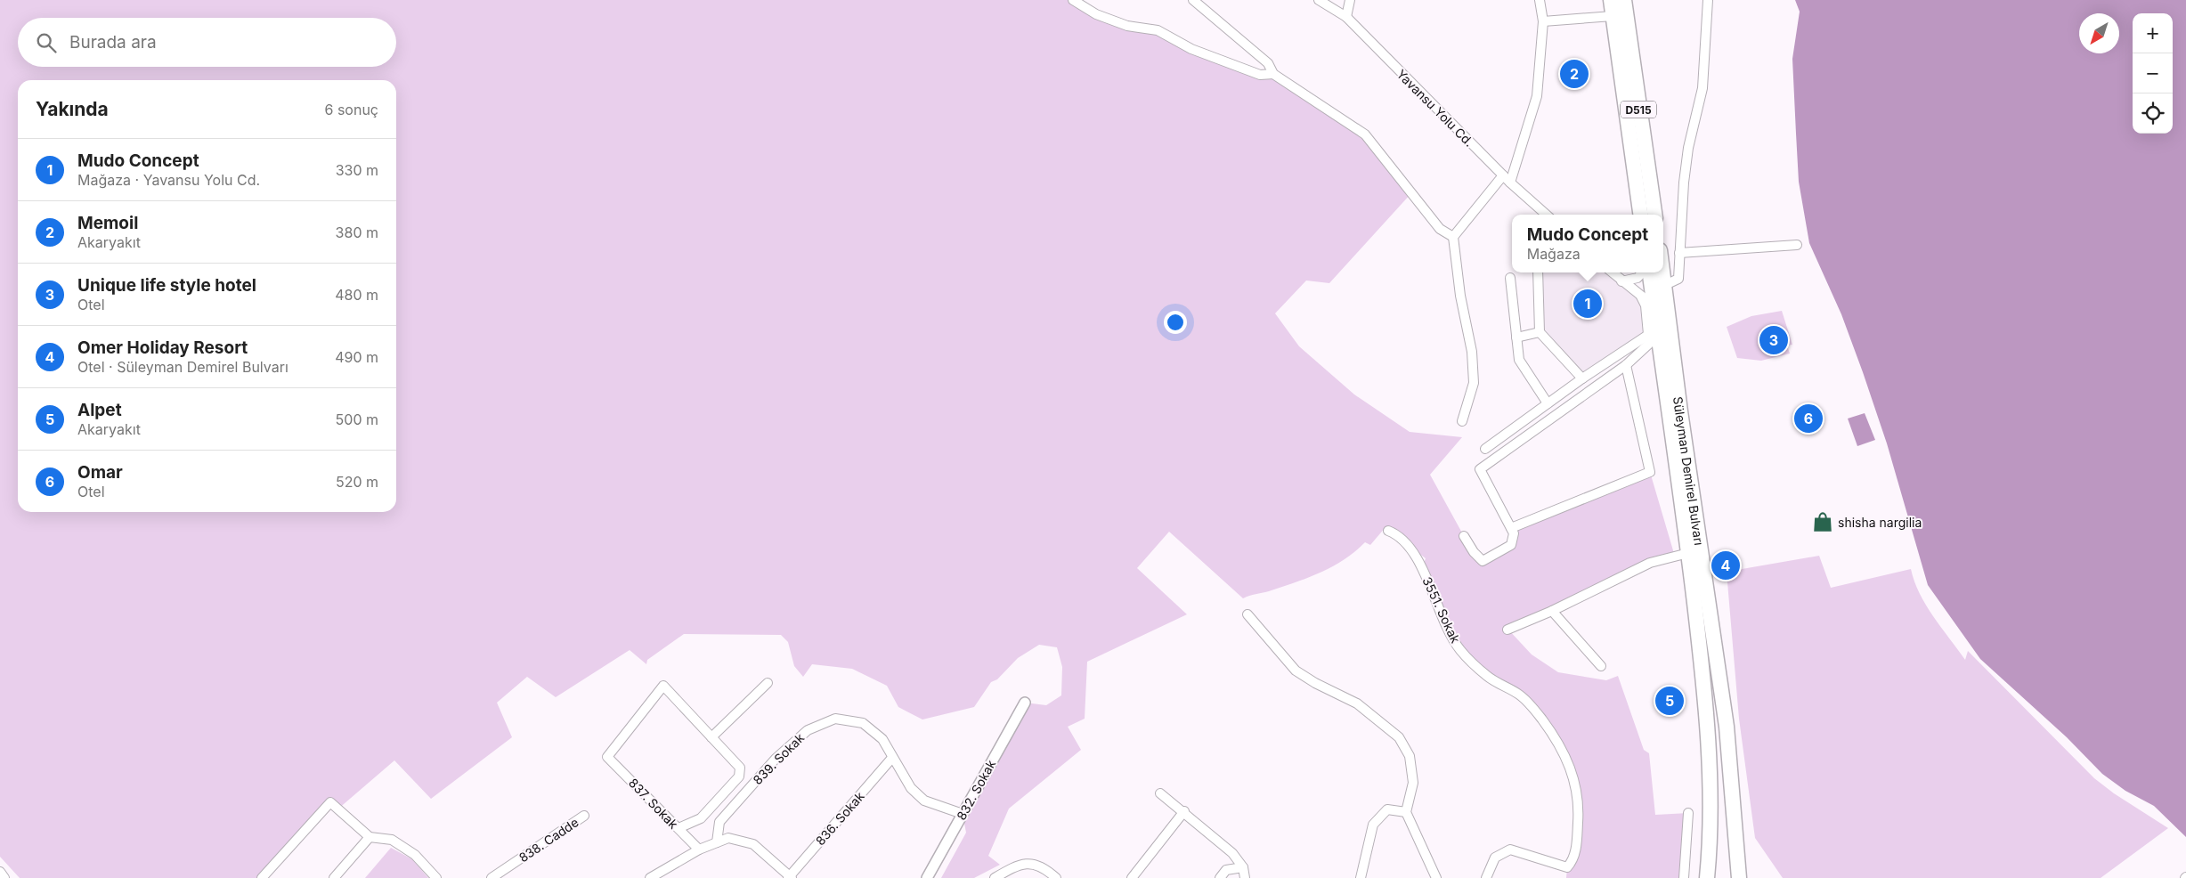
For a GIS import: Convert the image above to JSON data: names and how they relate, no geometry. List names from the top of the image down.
{
  "streets": {
    "highway": ["D515", "Süleyman Demirel Bulvarı"],
    "street": [
      "Yavansu Yolu Cd.",
      "3551. Sokak",
      "839. Sokak",
      "832. Sokak",
      "837. Sokak",
      "836. Sokak",
      "838. Cadde"
    ]
  },
  "crossings": [
    ["839. Sokak", "832. Sokak"],
    ["839. Sokak", "836. Sokak"]
  ],
  "places": {
    "shop": ["shisha nargilia"]
  },
  "north": "bottom left",
  "page": {
    "map_buttons": ["+", "−"],
    "search": "Burada ara",
    "pins": [
      "2",
      "1",
      "3",
      "6",
      "4",
      "5"
    ],
    "heading": ["Yakında", "6 sonuç"],
    "list": [
      {
        "mark": "1",
        "name": "Mudo Concept",
        "note": "Mağaza · Yavansu Yolu Cd.",
        "value": "330 m"
      },
      {
        "mark": "2",
        "name": "Memoil",
        "note": "Akaryakıt",
        "value": "380 m"
      },
      {
        "mark": "3",
        "name": "Unique life style hotel",
        "note": "Otel",
        "value": "480 m"
      },
      {
        "mark": "4",
        "name": "Omer Holiday Resort",
        "note": "Otel · Süleyman Demirel Bulvarı",
        "value": "490 m"
      },
      {
        "mark": "5",
        "name": "Alpet",
        "note": "Akaryakıt",
        "value": "500 m"
      },
      {
        "mark": "6",
        "name": "Omar",
        "note": "Otel",
        "value": "520 m"
      }
    ],
    "popup": ["Mudo Concept", "Mağaza"]
  }
}
